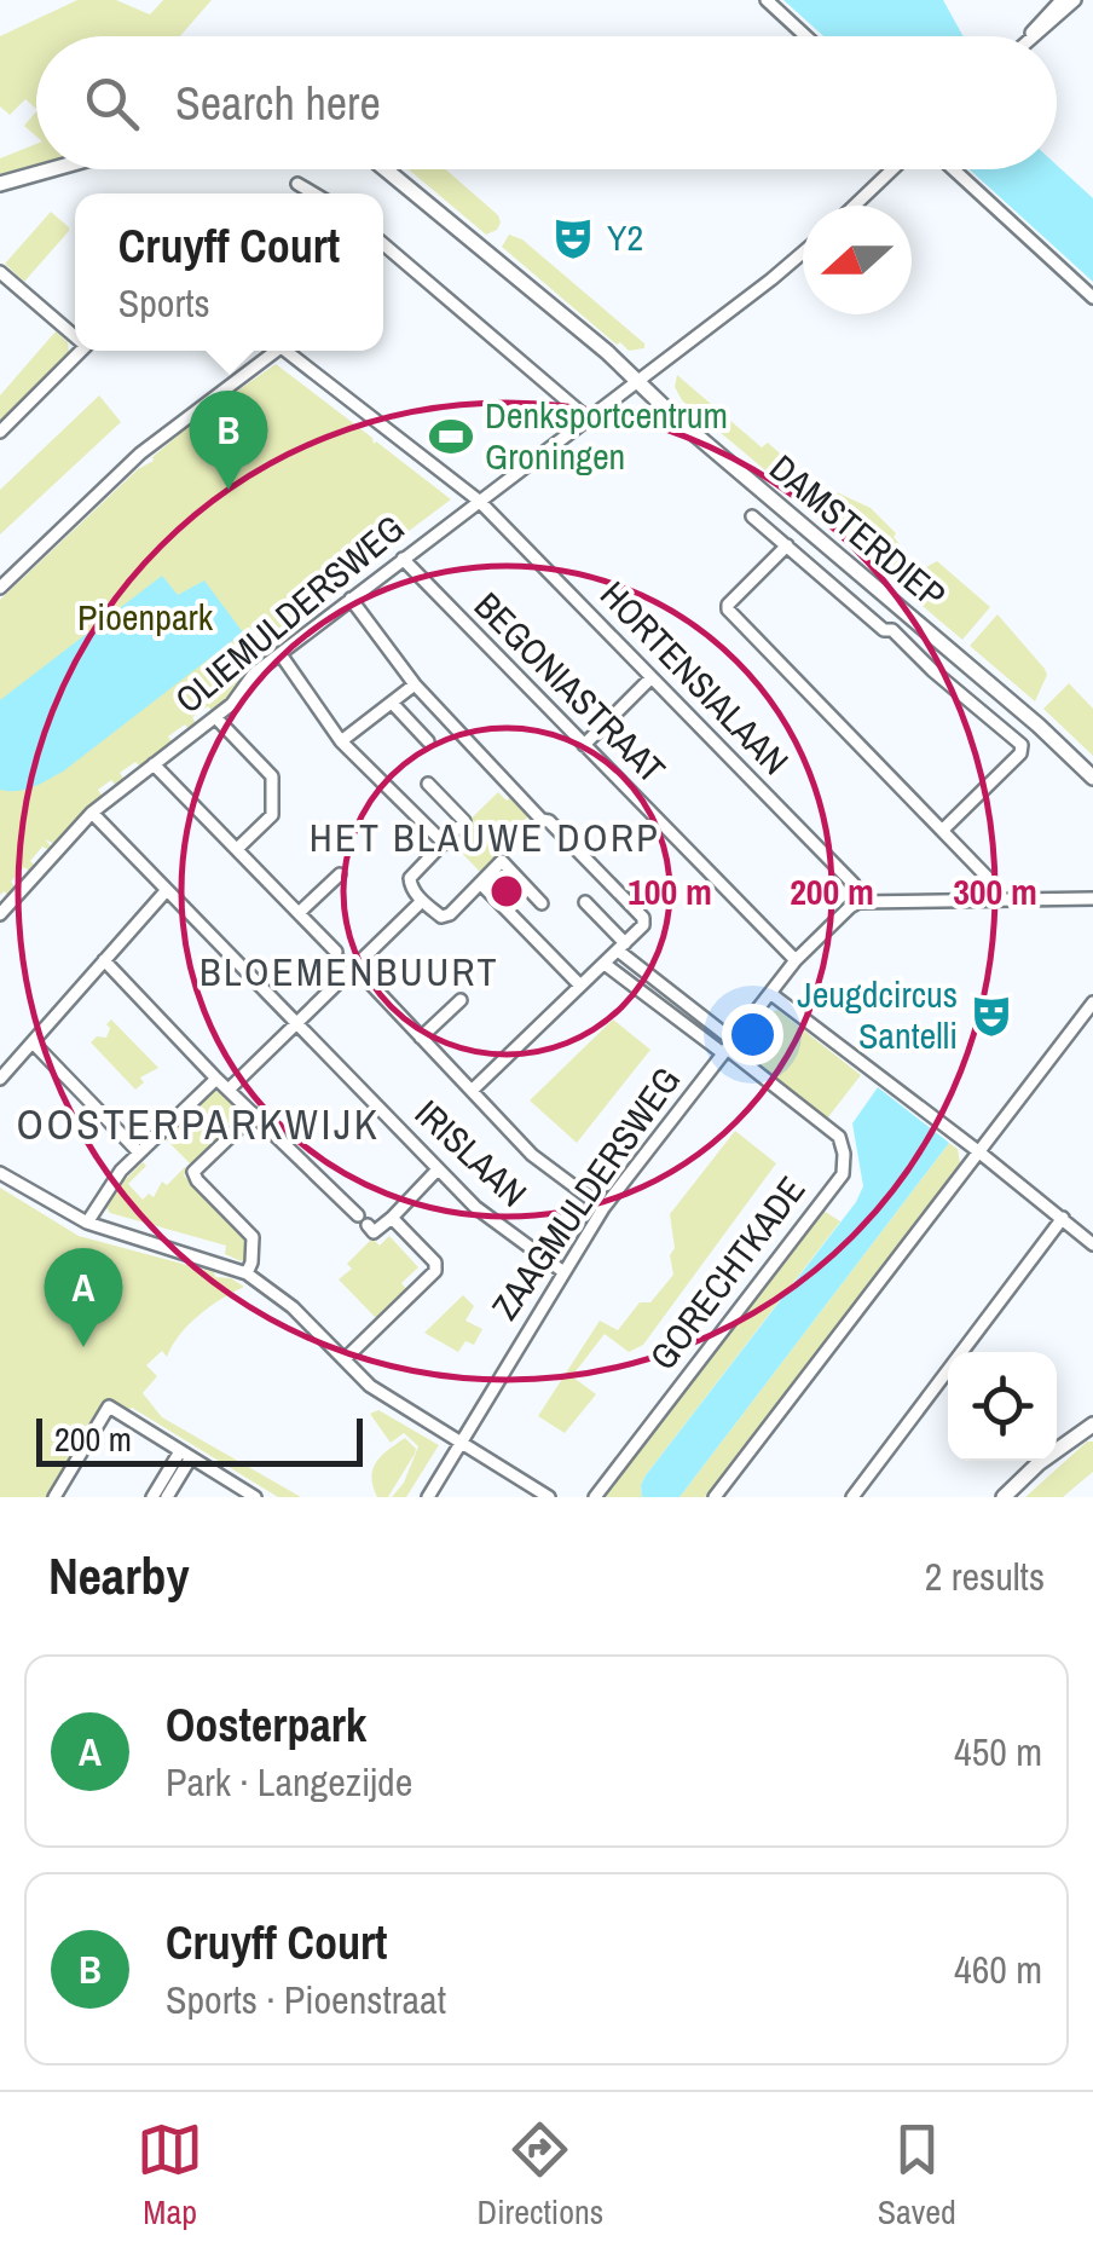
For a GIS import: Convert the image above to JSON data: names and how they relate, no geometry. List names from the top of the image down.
{
  "streets": {
    "main road": ["DAMSTERDIEP"],
    "street": [
      "OLIEMULDERSWEG",
      "HORTENSIALAAN",
      "BEGONIASTRAAT",
      "IRISLAAN",
      "ZAAGMULDERSWEG",
      "GORECHTKADE"
    ]
  },
  "crossings": [
    ["DAMSTERDIEP", "OLIEMULDERSWEG"],
    ["OLIEMULDERSWEG", "HORTENSIALAAN"],
    ["OLIEMULDERSWEG", "BEGONIASTRAAT"],
    ["OLIEMULDERSWEG", "IRISLAAN"],
    ["HORTENSIALAAN", "ZAAGMULDERSWEG"],
    ["BEGONIASTRAAT", "ZAAGMULDERSWEG"],
    ["IRISLAAN", "ZAAGMULDERSWEG"],
    ["ZAAGMULDERSWEG", "GORECHTKADE"]
  ],
  "districts": ["HET BLAUWE DORP", "BLOEMENBUURT", "OOSTERPARKWIJK"],
  "parks": ["Pioenpark"],
  "places": {
    "theatre": ["Y2", "Jeugdcircus Santelli"],
    "sports": ["Denksportcentrum Groningen"]
  },
  "scale_bar": "200 m",
  "north": "left",
  "page": {
    "search": "Search here",
    "popup": ["Cruyff Court", "Sports"],
    "pins": ["B", "A"],
    "scale": "200 m",
    "heading": ["Nearby", "2 results"],
    "list": [
      {
        "mark": "A",
        "name": "Oosterpark",
        "note": "Park · Langezijde",
        "value": "450 m"
      },
      {
        "mark": "B",
        "name": "Cruyff Court",
        "note": "Sports · Pioenstraat",
        "value": "460 m"
      }
    ],
    "nav": ["Map", "Directions", "Saved"]
  },
  "rings": ["100 m", "200 m", "300 m"]
}
